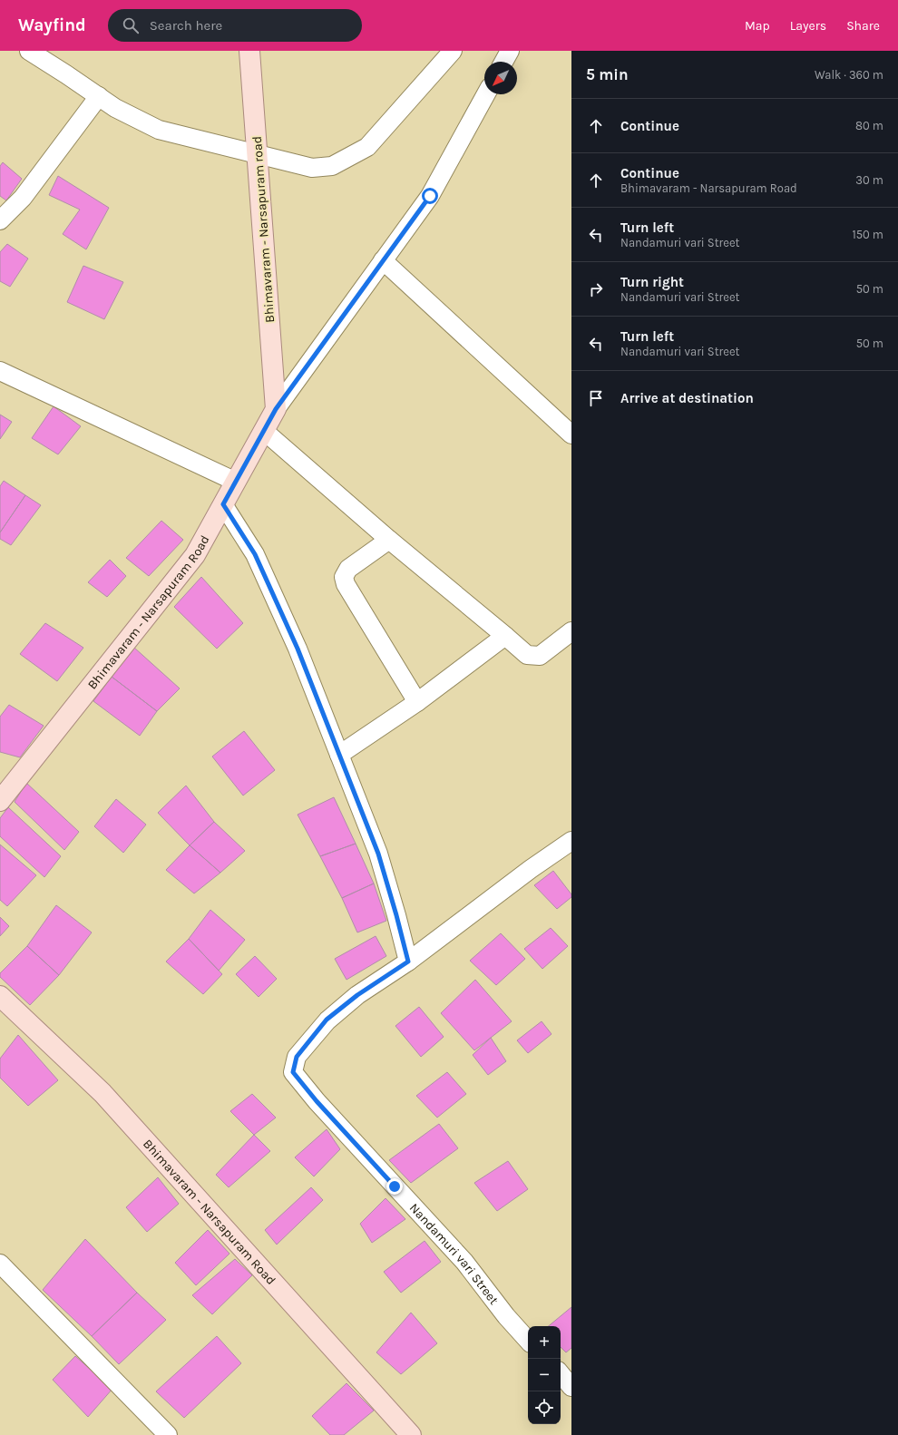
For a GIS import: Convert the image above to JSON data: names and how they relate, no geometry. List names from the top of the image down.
{
  "streets": {
    "main road": ["Bhimavaram - Narsapuram road", "Bhimavaram - Narsapuram Road"],
    "street": ["Nandamuri vari Street"]
  },
  "crossings": [
    ["Bhimavaram - Narsapuram road", "Bhimavaram - Narsapuram Road"]
  ],
  "north": "bottom left",
  "page": {
    "header": "Wayfind",
    "search": "Search here",
    "nav": ["Map", "Layers", "Share"],
    "heading": ["5 min", "Walk · 360 m"],
    "list": [
      ["Continue", "80 m"],
      ["Continue", "Bhimavaram - Narsapuram Road", "30 m"],
      ["Turn left", "Nandamuri vari Street", "150 m"],
      ["Turn right", "Nandamuri vari Street", "50 m"],
      ["Turn left", "Nandamuri vari Street", "50 m"],
      "Arrive at destination"
    ],
    "map_buttons": ["+", "−"]
  }
}
